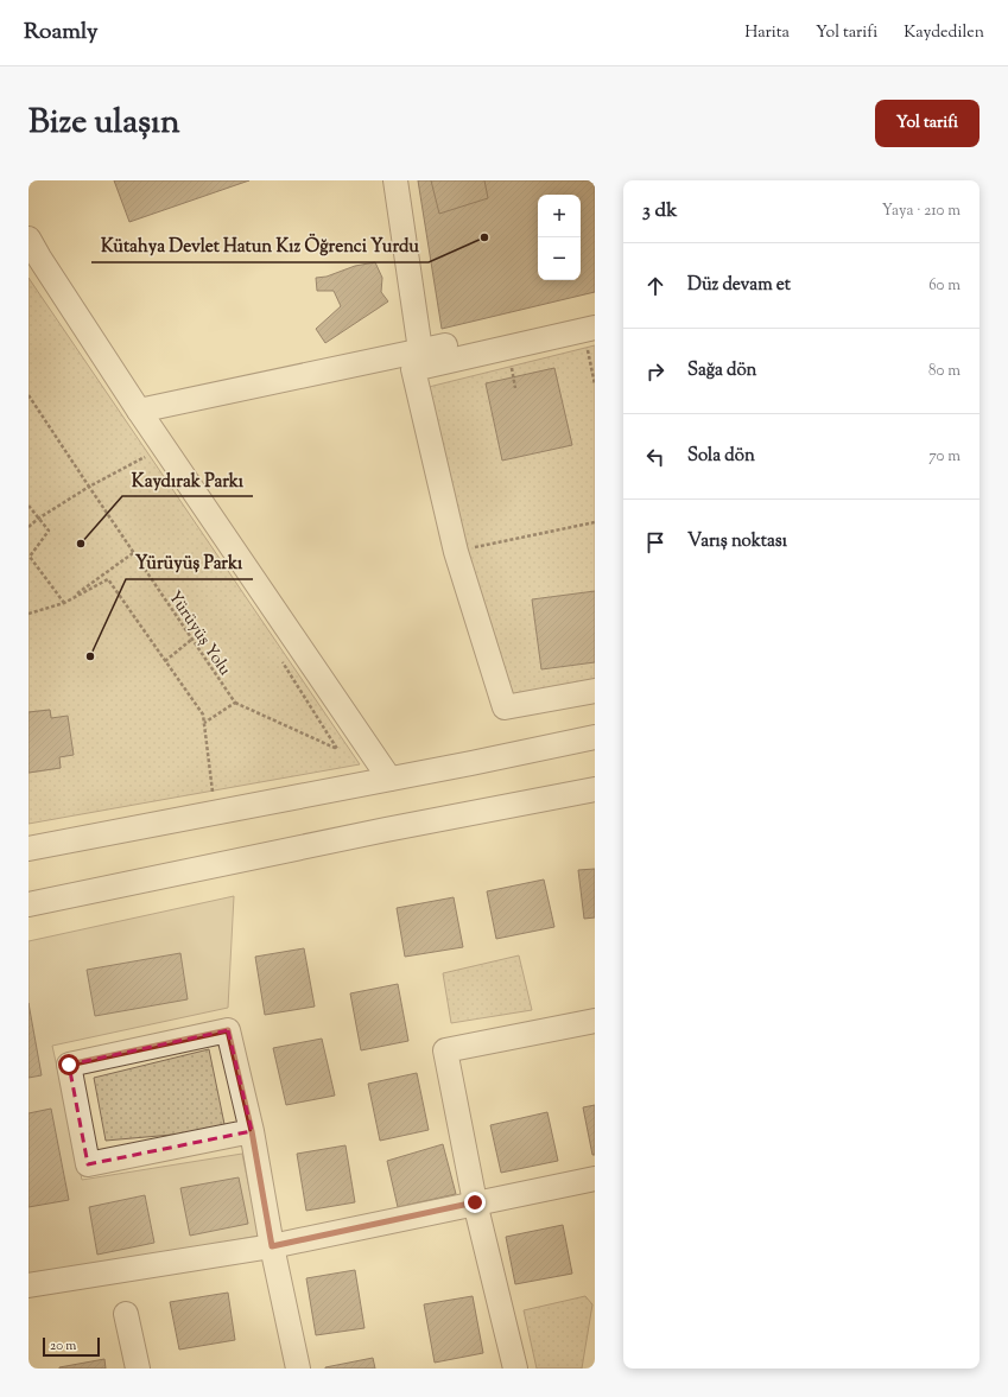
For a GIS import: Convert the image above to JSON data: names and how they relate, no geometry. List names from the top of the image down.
{
  "streets": {
    "path": ["Yürüyüş Yolu"]
  },
  "places": ["Kütahya Devlet Hatun Kız Öğrenci Yurdu", "Kaydırak Parkı", "Yürüyüş Parkı"],
  "scale_bar": "20 m",
  "page": {
    "header": "Roamly",
    "nav": ["Harita", "Yol tarifi", "Kaydedilen"],
    "title": "Bize ulaşın",
    "buttons": "Yol tarifi",
    "heading": ["3 dk", "Yaya · 210 m"],
    "map_buttons": ["+", "−"],
    "list": [
      ["Düz devam et", "60 m"],
      ["Sağa dön", "80 m"],
      ["Sola dön", "70 m"],
      "Varış noktası"
    ],
    "scale": "20 m"
  }
}
